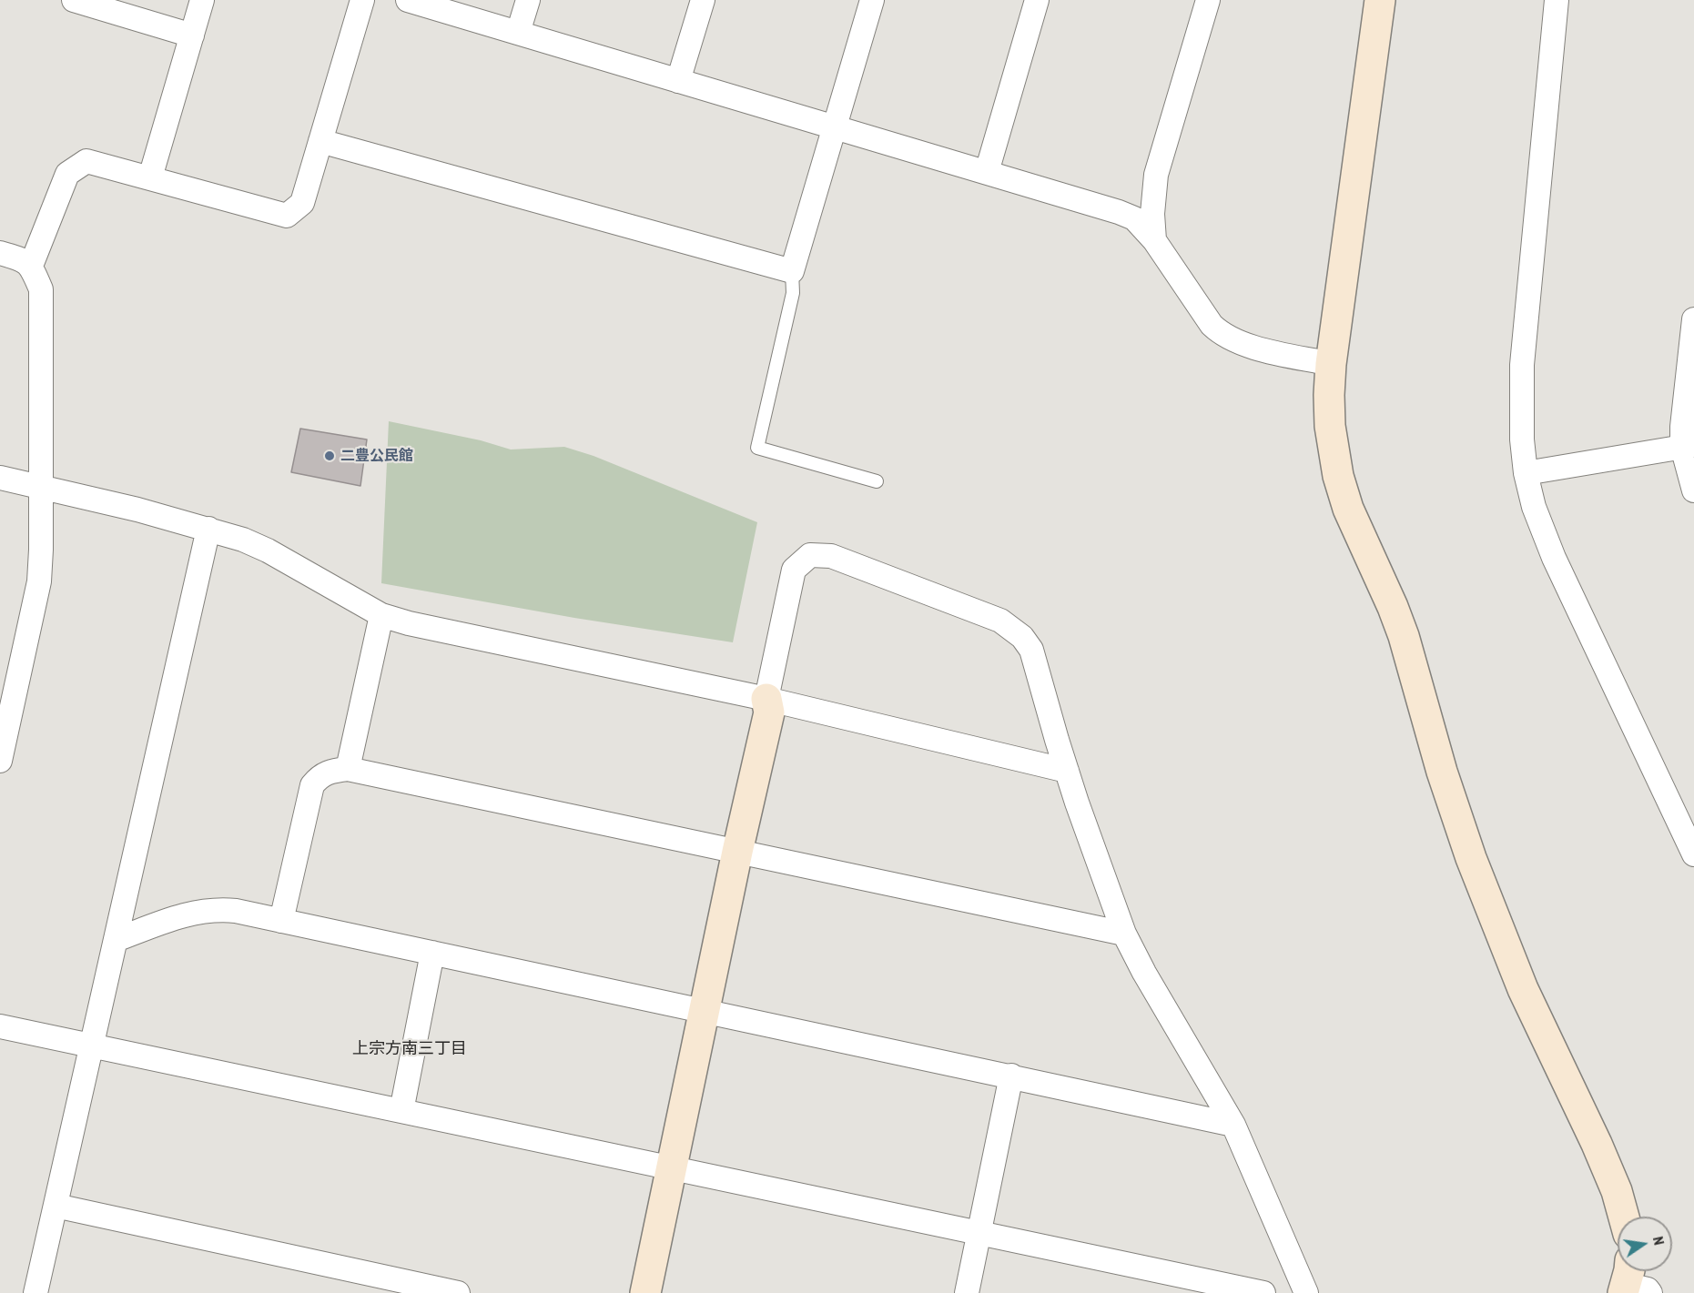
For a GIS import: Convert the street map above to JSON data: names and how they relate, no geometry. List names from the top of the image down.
{
  "districts": ["上宗方南三丁目"],
  "places": ["二豊公民館"],
  "north": "right"
}
